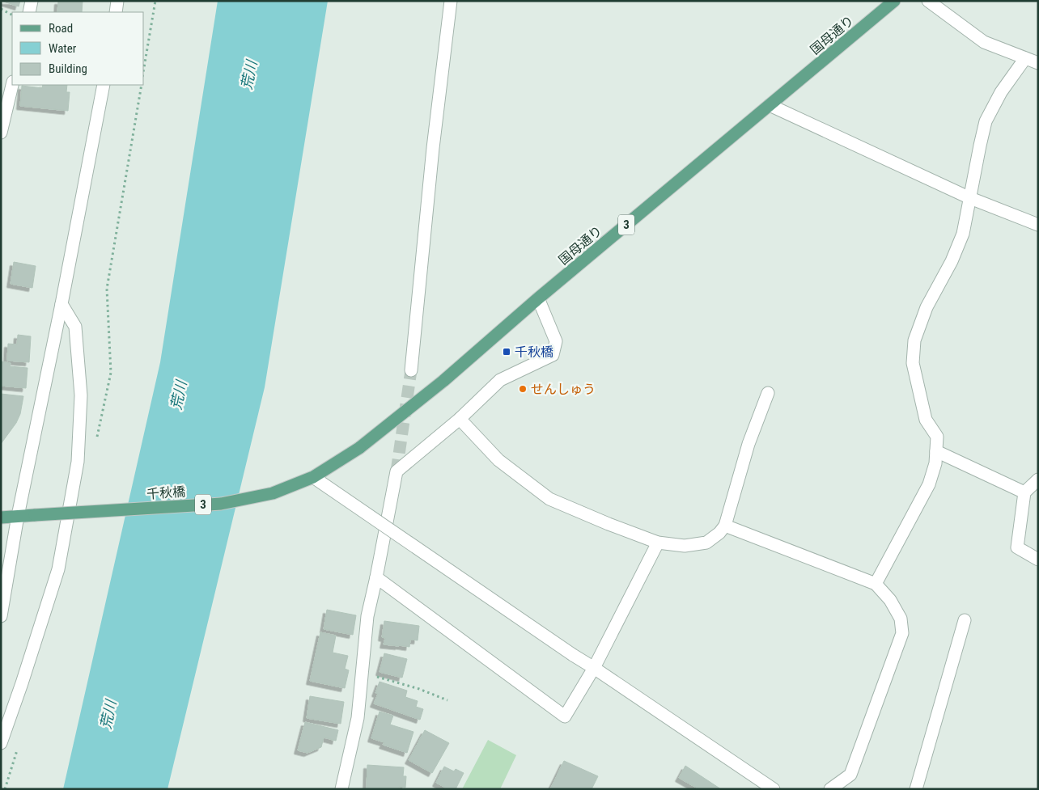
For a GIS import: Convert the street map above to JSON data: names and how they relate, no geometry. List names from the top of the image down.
{
  "streets": {
    "main road": ["国母通り", "3", "千秋橋"]
  },
  "crossings": [
    ["国母通り", "千秋橋"],
    ["3", "千秋橋"]
  ],
  "water": ["荒川"],
  "places": {
    "transit": ["千秋橋"],
    "other": ["せんしゅう"]
  },
  "legend": ["Road", "Water", "Building"]
}
